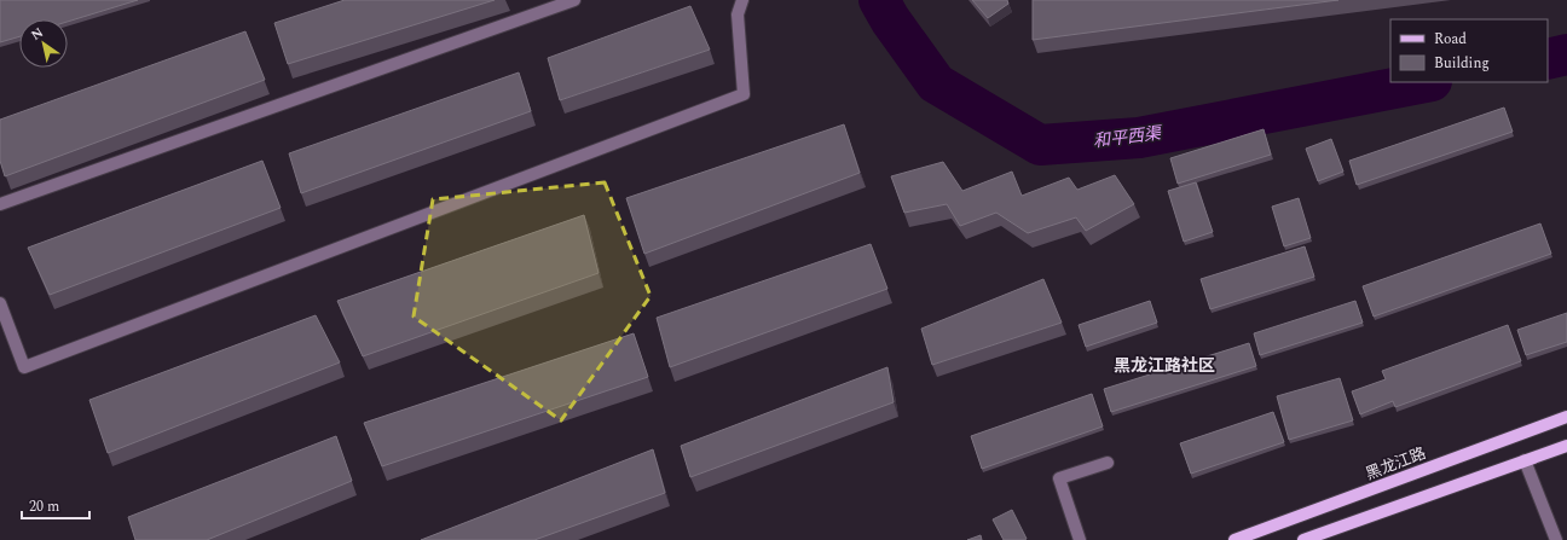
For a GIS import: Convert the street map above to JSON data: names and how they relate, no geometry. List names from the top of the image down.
{
  "streets": {
    "main road": ["黑龙江路"]
  },
  "districts": ["黑龙江路社区"],
  "water": ["和平西渠"],
  "legend": ["Road", "Building"],
  "scale_bar": "20 m",
  "north": "top left"
}
